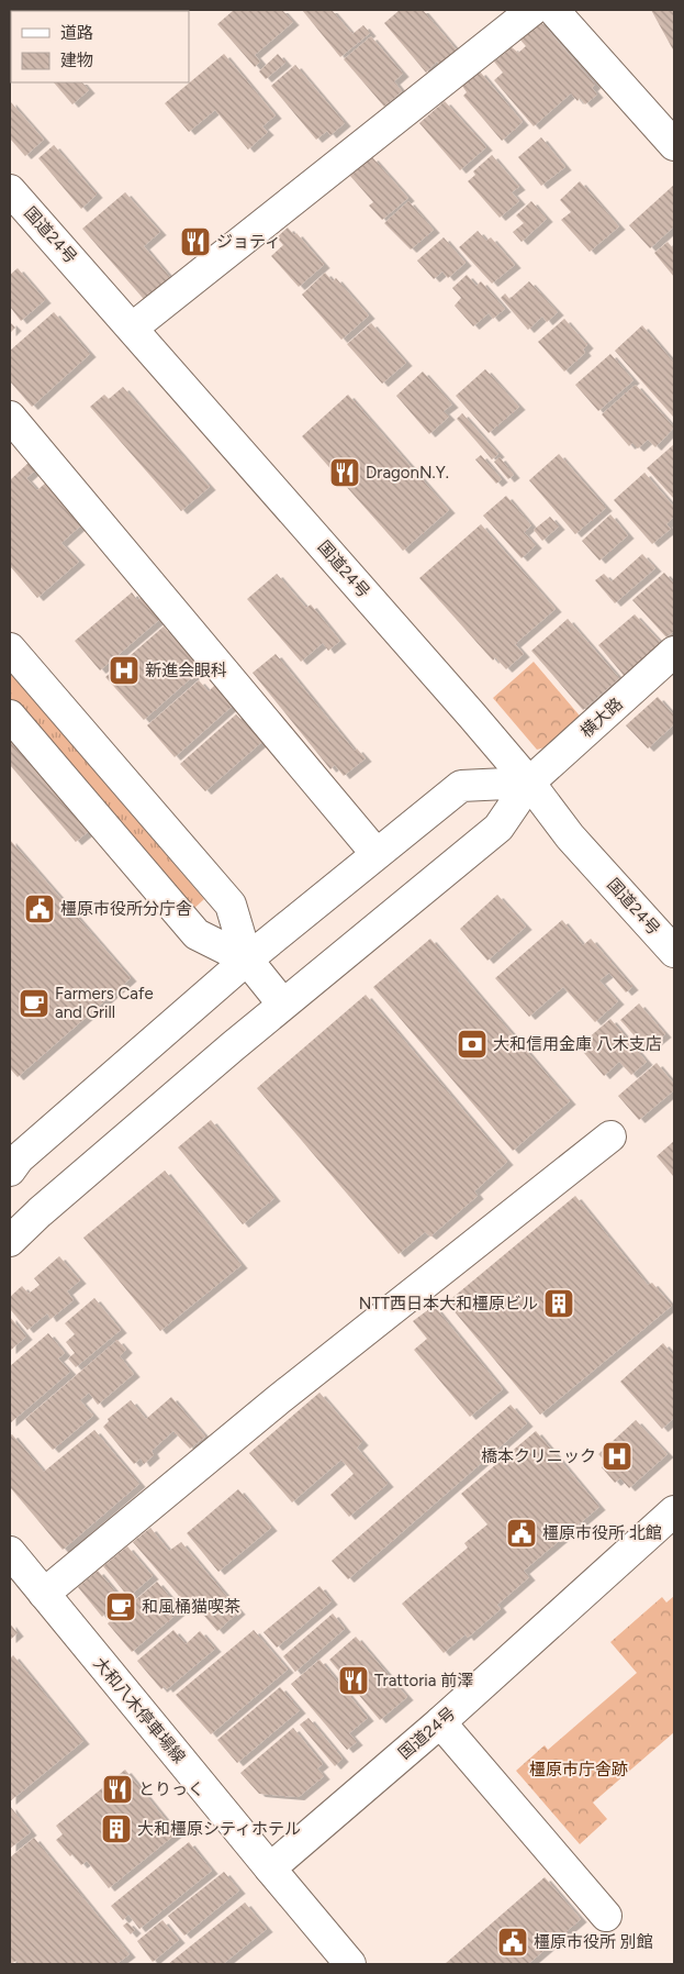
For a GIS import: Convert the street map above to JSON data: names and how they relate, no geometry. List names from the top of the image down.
{
  "streets": {
    "main road": ["国道24号", "横大路", "大和八木停車場線"]
  },
  "crossings": [
    ["国道24号", "横大路"],
    ["国道24号", "大和八木停車場線"]
  ],
  "parks": ["橿原市庁舎跡"],
  "places": {
    "restaurant": [
      "ジョティ",
      "DragonN.Y.",
      "Trattoria 前澤",
      "とりっく"
    ],
    "hospital": ["新進会眼科", "橋本クリニック"],
    "public building": ["橿原市役所分庁舎", "橿原市役所 北館", "橿原市役所 別館"],
    "cafe": ["Farmers Cafe and Grill", "和風桶猫喫茶"],
    "bank": ["大和信用金庫 八木支店"],
    "building": ["NTT西日本大和橿原ビル", "大和橿原シティホテル"]
  },
  "legend": ["道路", "建物"]
}
